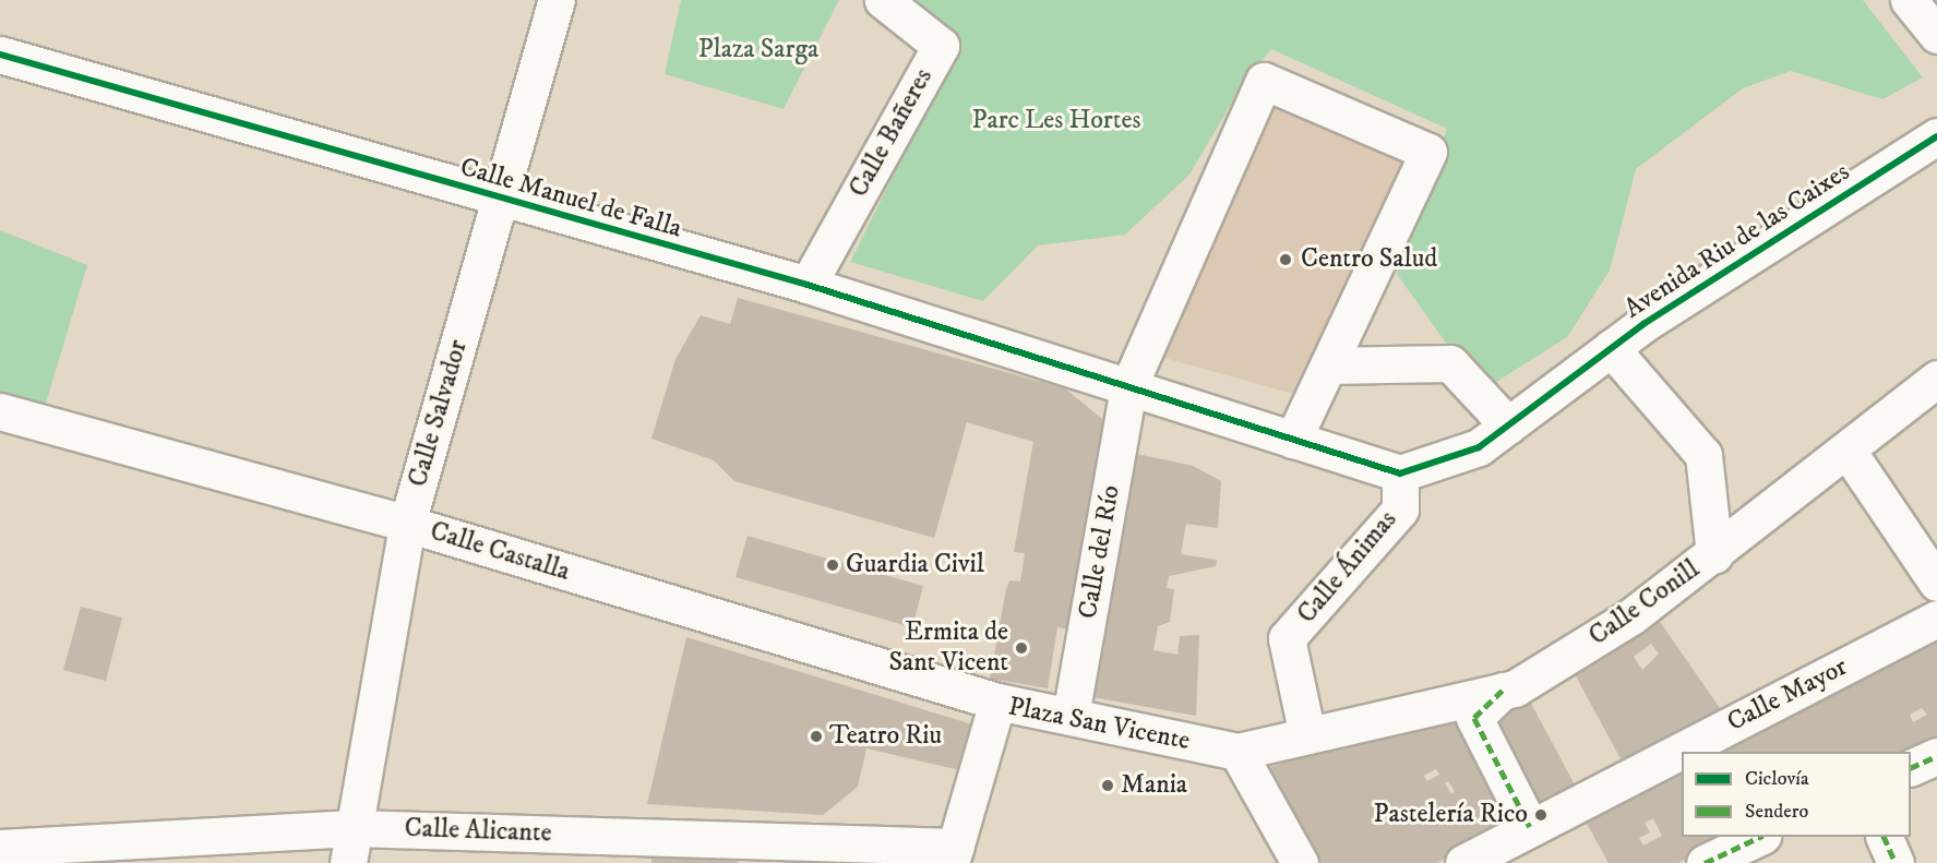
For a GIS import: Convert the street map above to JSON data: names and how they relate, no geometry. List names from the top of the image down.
{
  "streets": {
    "street": [
      "Calle Bañeres",
      "Calle Manuel de Falla",
      "Avenida Riu de las Caixes",
      "Calle Salvador",
      "Calle Castalla",
      "Calle del Río",
      "Calle Ánimas",
      "Calle Conill",
      "Calle Mayor",
      "Plaza San Vicente",
      "Calle Alicante"
    ]
  },
  "crossings": [
    ["Calle Bañeres", "Calle Manuel de Falla"],
    ["Calle Manuel de Falla", "Calle Salvador"],
    ["Calle Manuel de Falla", "Calle del Río"],
    ["Avenida Riu de las Caixes", "Calle Ánimas"],
    ["Calle Salvador", "Calle Castalla"],
    ["Calle Salvador", "Calle Alicante"],
    ["Calle Castalla", "Plaza San Vicente"],
    ["Calle del Río", "Plaza San Vicente"],
    ["Calle Ánimas", "Calle Conill"],
    ["Calle Ánimas", "Plaza San Vicente"],
    ["Calle Conill", "Plaza San Vicente"],
    ["Plaza San Vicente", "Calle Alicante"]
  ],
  "parks": ["Plaza Sarga", "Parc Les Hortes"],
  "places": [
    "Centro Salud",
    "Guardia Civil",
    "Ermita de Sant Vicent",
    "Teatro Riu",
    "Mania",
    "Pastelería Rico"
  ],
  "legend": ["Ciclovía", "Sendero"]
}
